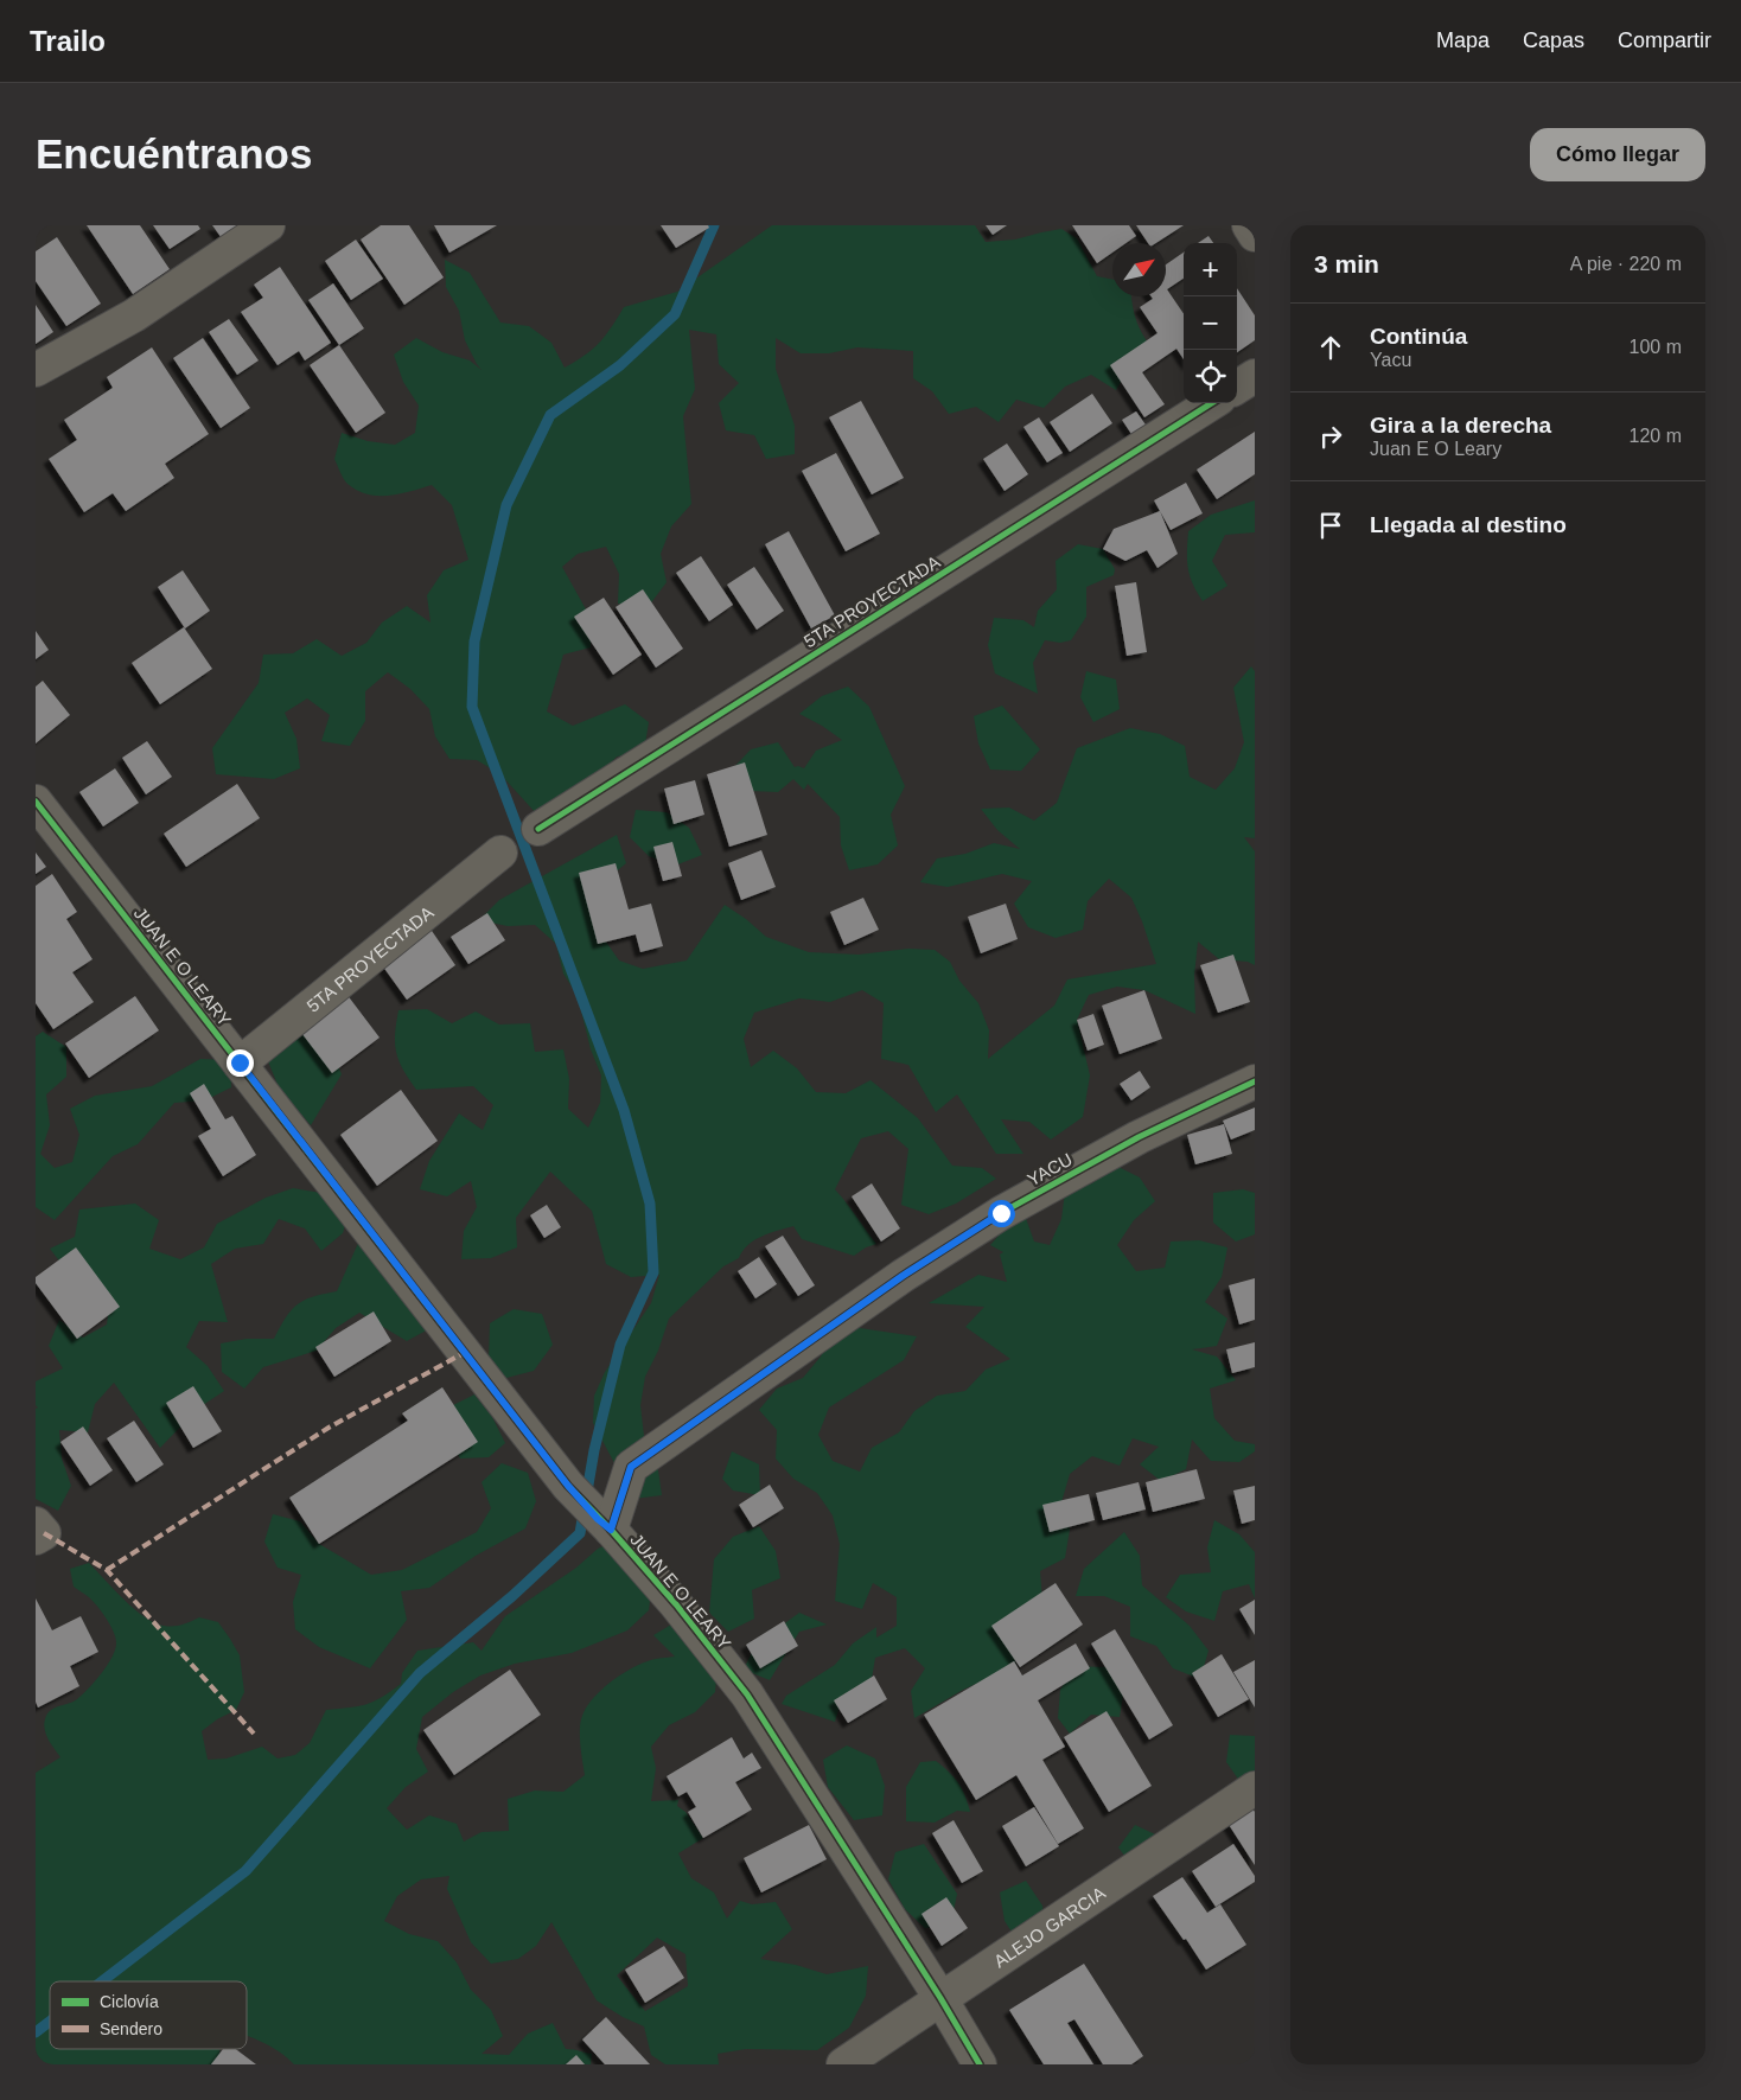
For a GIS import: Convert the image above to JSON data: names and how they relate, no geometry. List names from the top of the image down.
{
  "streets": {
    "street": [
      "5TA PROYECTADA",
      "JUAN E O LEARY",
      "YACU",
      "ALEJO GARCIA"
    ]
  },
  "crossings": [
    ["5TA PROYECTADA", "JUAN E O LEARY"],
    ["JUAN E O LEARY", "YACU"],
    ["JUAN E O LEARY", "ALEJO GARCIA"]
  ],
  "legend": ["Ciclovía", "Sendero"],
  "north": "top right",
  "page": {
    "header": "Trailo",
    "nav": ["Mapa", "Capas", "Compartir"],
    "buttons": "Cómo llegar",
    "title": "Encuéntranos",
    "heading": ["3 min", "A pie · 220 m"],
    "map_buttons": ["+", "−"],
    "list": [
      ["Continúa", "Yacu", "100 m"],
      ["Gira a la derecha", "Juan E O Leary", "120 m"],
      "Llegada al destino"
    ]
  }
}
